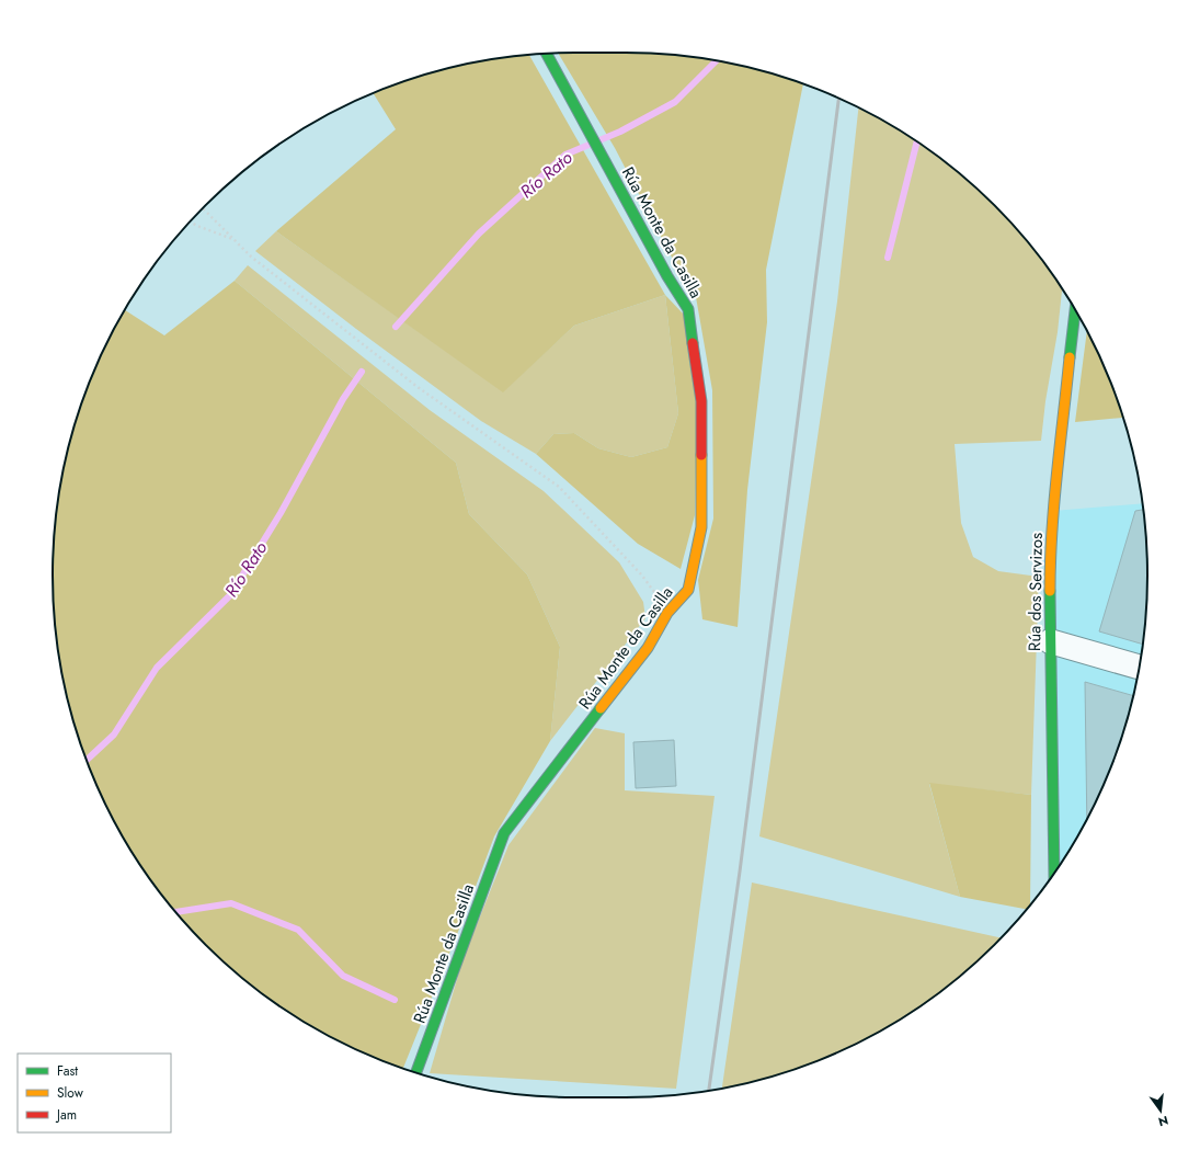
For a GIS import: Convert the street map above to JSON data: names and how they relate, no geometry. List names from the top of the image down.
{
  "streets": {
    "street": ["Rúa Monte da Casilla", "Rúa dos Servizos"]
  },
  "water": ["Río Rato"],
  "legend": ["Fast", "Slow", "Jam"],
  "north": "bottom"
}
